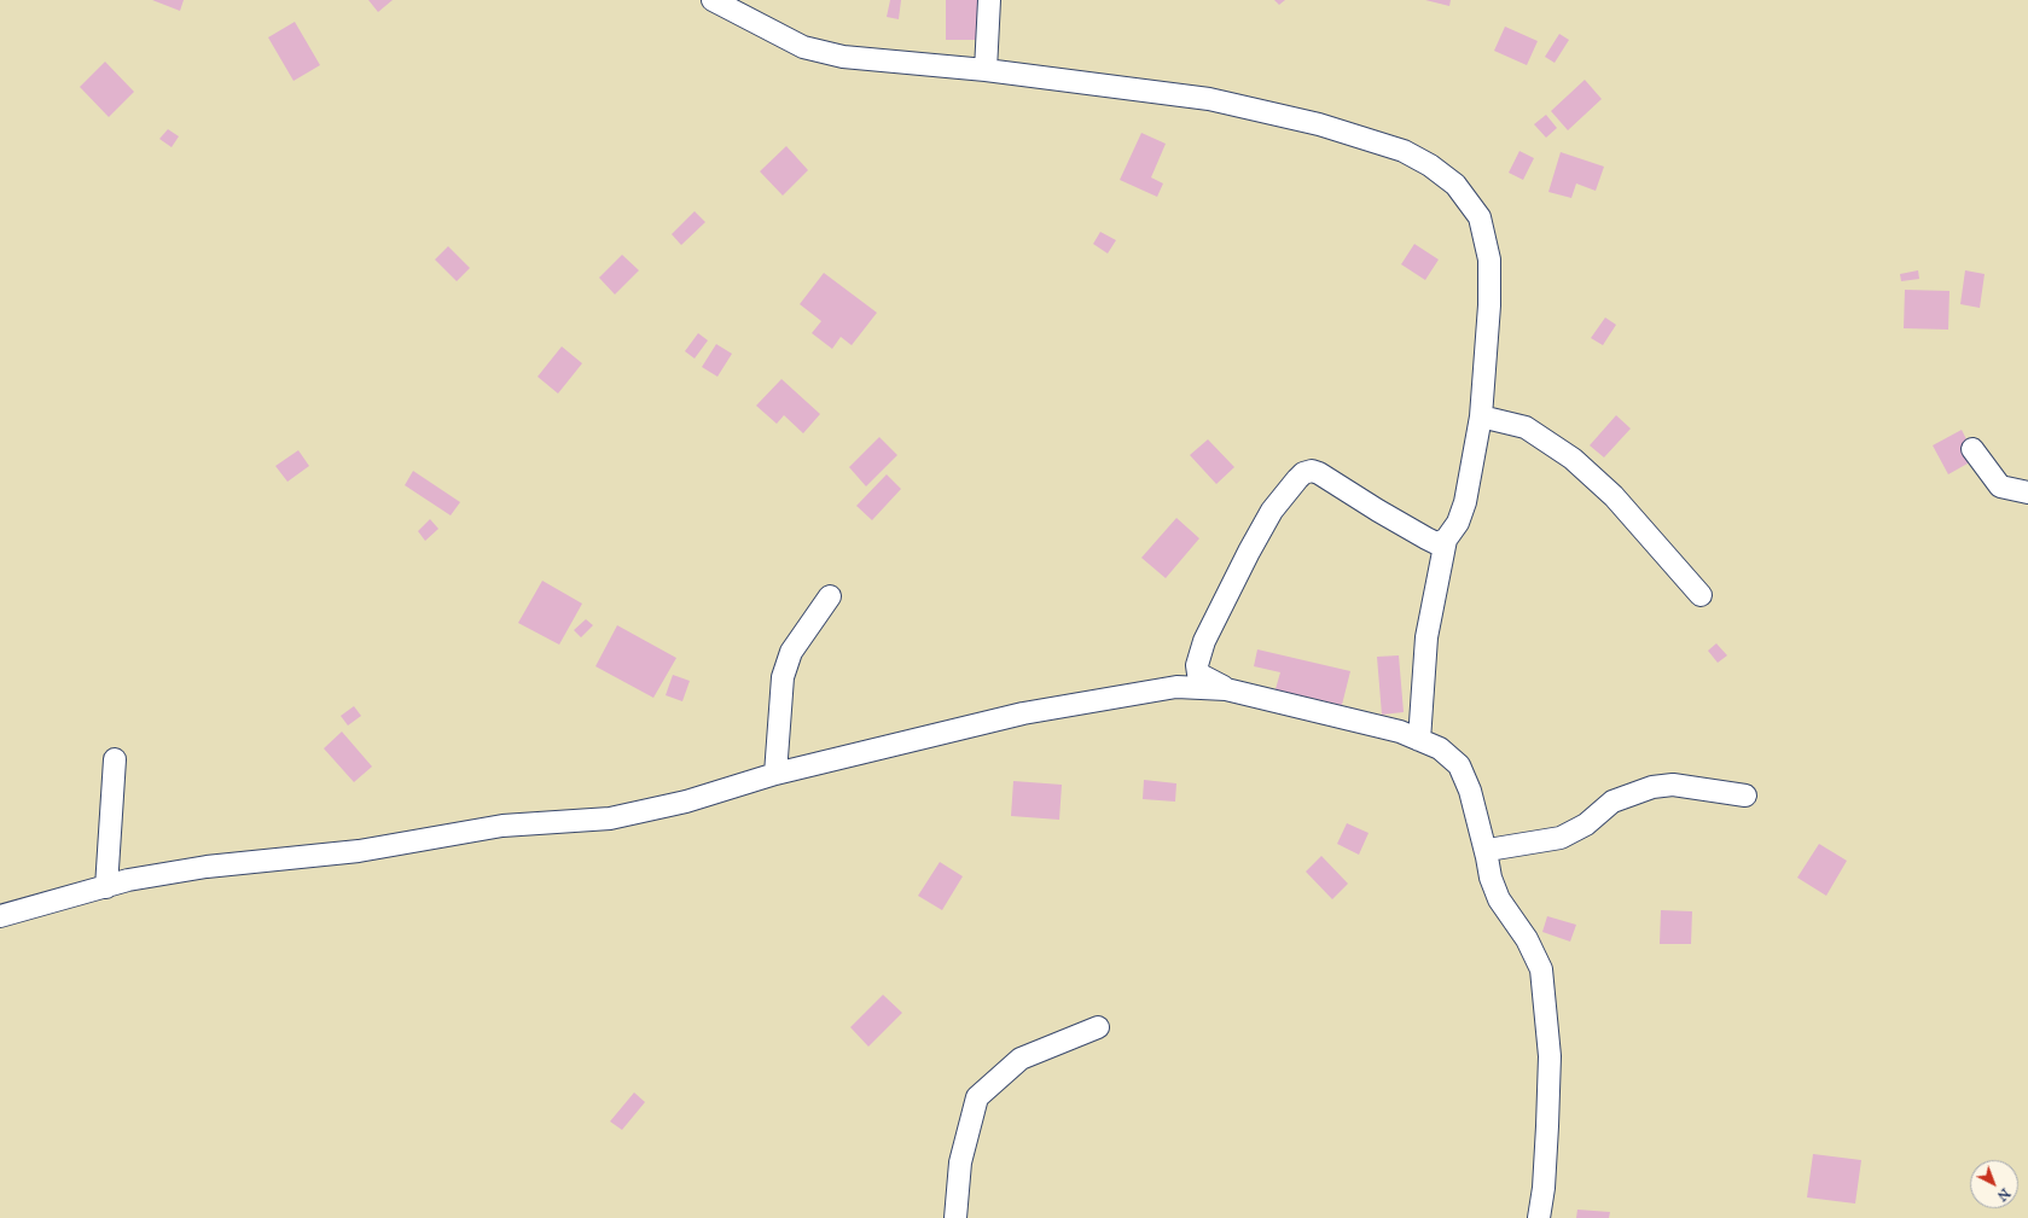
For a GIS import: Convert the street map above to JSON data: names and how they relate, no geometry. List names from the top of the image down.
{
  "north": "bottom right"
}
